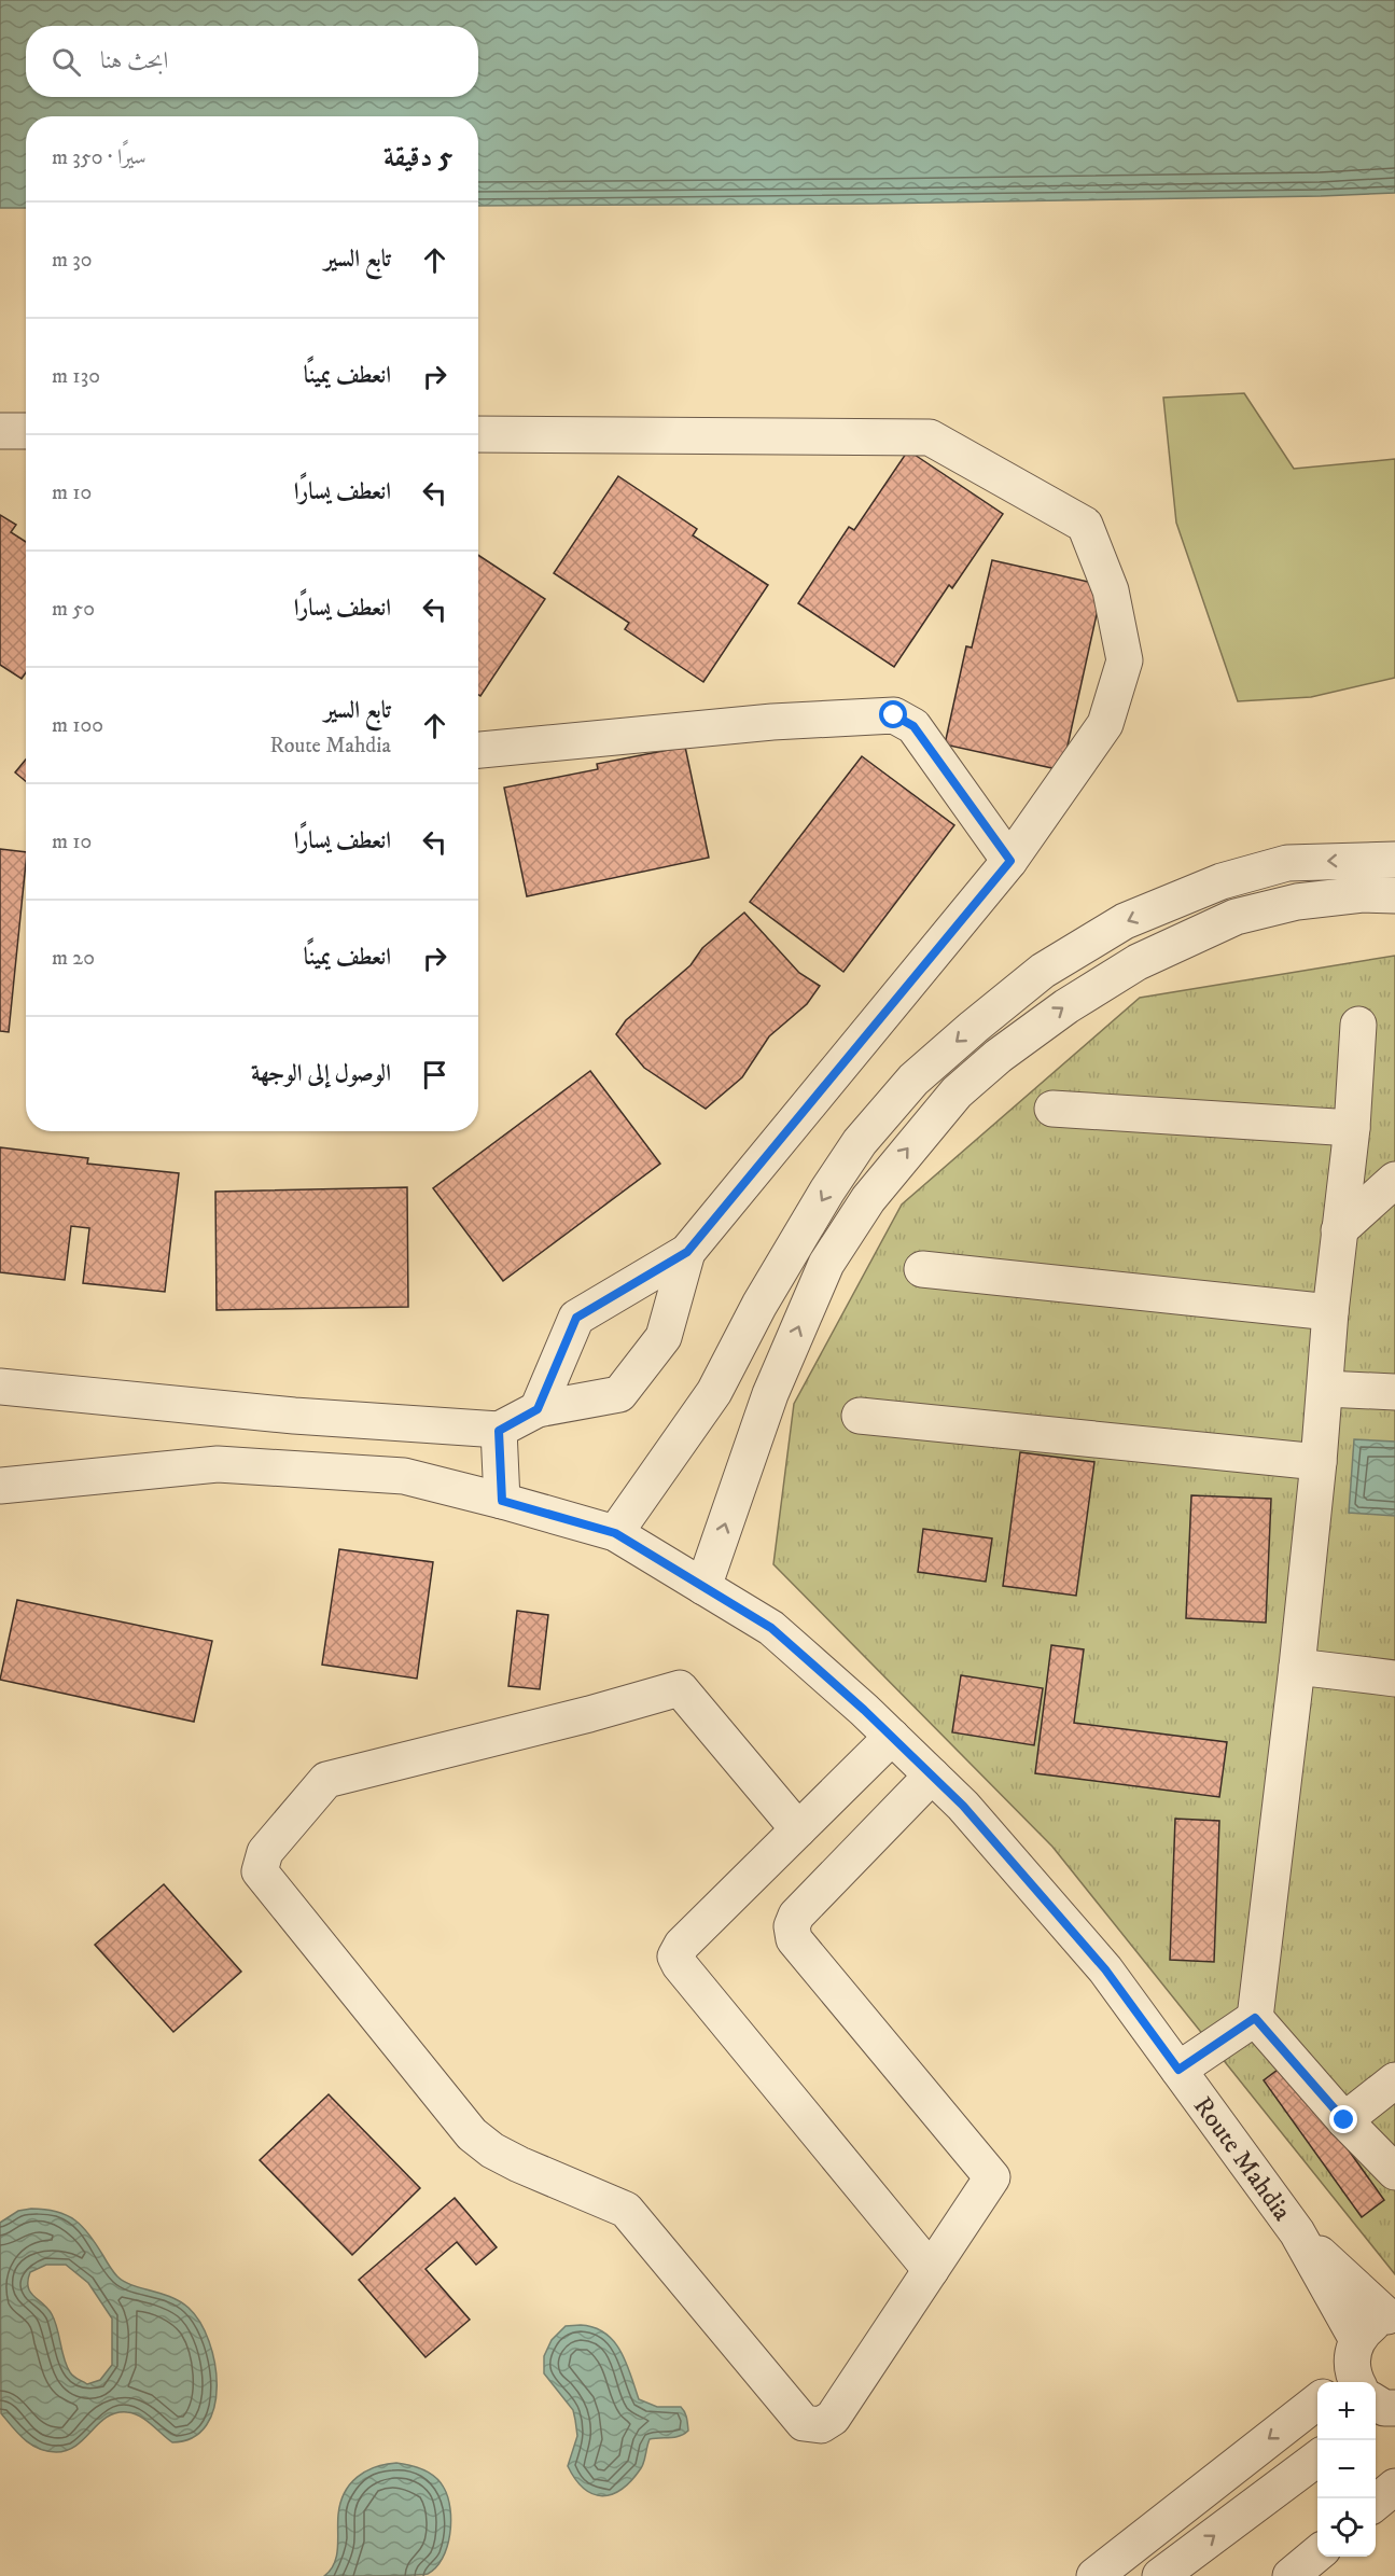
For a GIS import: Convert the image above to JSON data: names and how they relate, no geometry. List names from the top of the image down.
{
  "streets": {
    "street": ["Route Mahdia"]
  },
  "page": {
    "search": "ابحث هنا",
    "heading": ["5 دقيقة", "سيرًا · 350 m"],
    "list": [
      ["تابع السير", "30 m"],
      ["انعطف يمينًا", "130 m"],
      ["انعطف يسارًا", "10 m"],
      ["انعطف يسارًا", "50 m"],
      ["تابع السير", "Route Mahdia", "100 m"],
      ["انعطف يسارًا", "10 m"],
      ["انعطف يمينًا", "20 m"],
      "الوصول إلى الوجهة"
    ],
    "map_buttons": ["+", "−"]
  }
}
